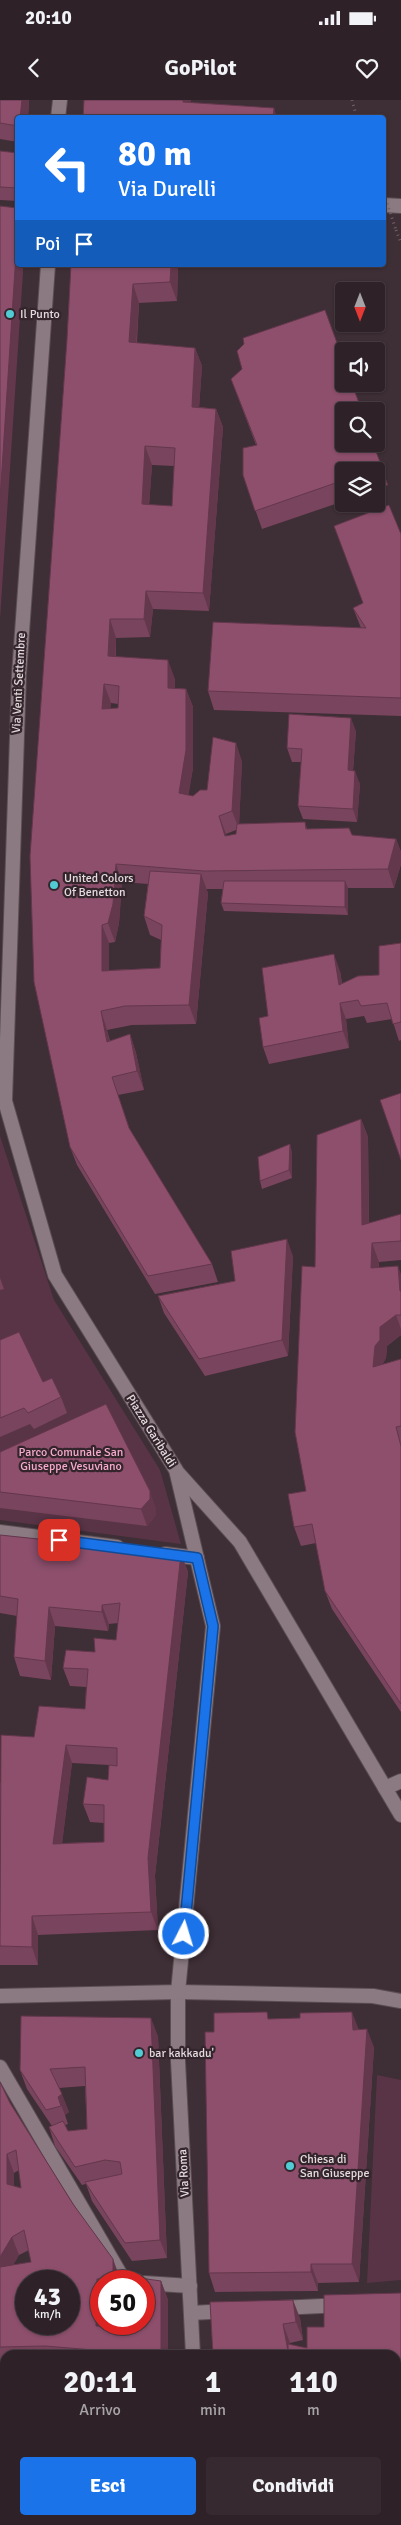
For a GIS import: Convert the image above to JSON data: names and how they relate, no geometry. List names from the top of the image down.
{
  "streets": {
    "main road": ["Via Venti Settembre", "Piazza Garibaldi", "Via Roma"]
  },
  "crossings": [
    ["Via Venti Settembre", "Piazza Garibaldi"],
    ["Piazza Garibaldi", "Via Roma"]
  ],
  "parks": ["Parco Comunale San Giuseppe Vesuviano"],
  "places": [
    "Il Punto",
    "United Colors Of Benetton",
    "bar kakkadu'",
    "Chiesa di San Giuseppe"
  ],
  "north": "bottom",
  "page": {
    "status": "20:10",
    "header": "GoPilot",
    "turn": ["80 m", "Via Durelli"],
    "then": "Poi",
    "speed": "43 km/h",
    "limit": "50",
    "eta": [
      "20:11",
      "Arrivo",
      "1",
      "min",
      "110",
      "m"
    ],
    "buttons": ["Esci", "Condividi"]
  }
}
